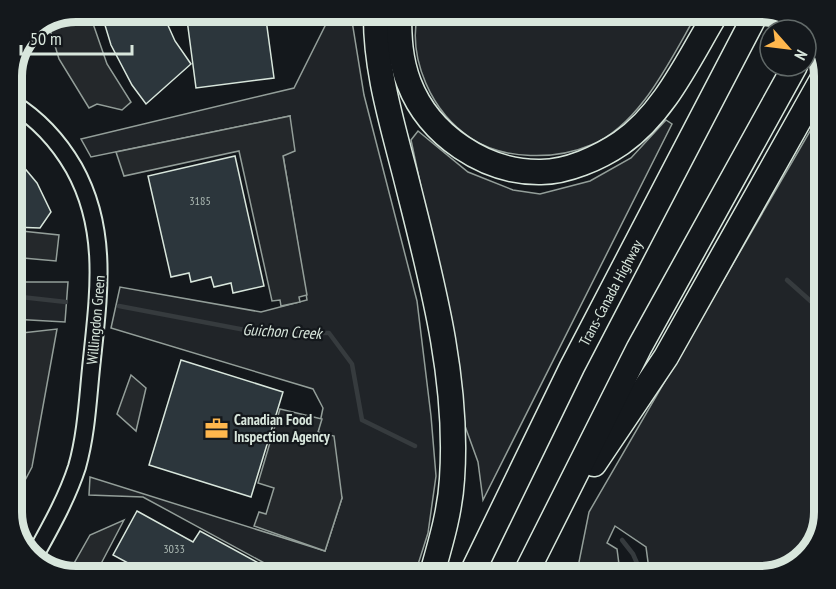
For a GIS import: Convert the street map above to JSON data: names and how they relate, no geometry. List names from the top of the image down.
{
  "streets": {
    "highway": ["Trans-Canada Highway"],
    "street": ["Willingdon Green"]
  },
  "water": ["Guichon Creek"],
  "places": {
    "office": ["Canadian Food Inspection Agency"]
  },
  "house_numbers": ["3185", "3033"],
  "scale_bar": "50 m",
  "north": "bottom right"
}
